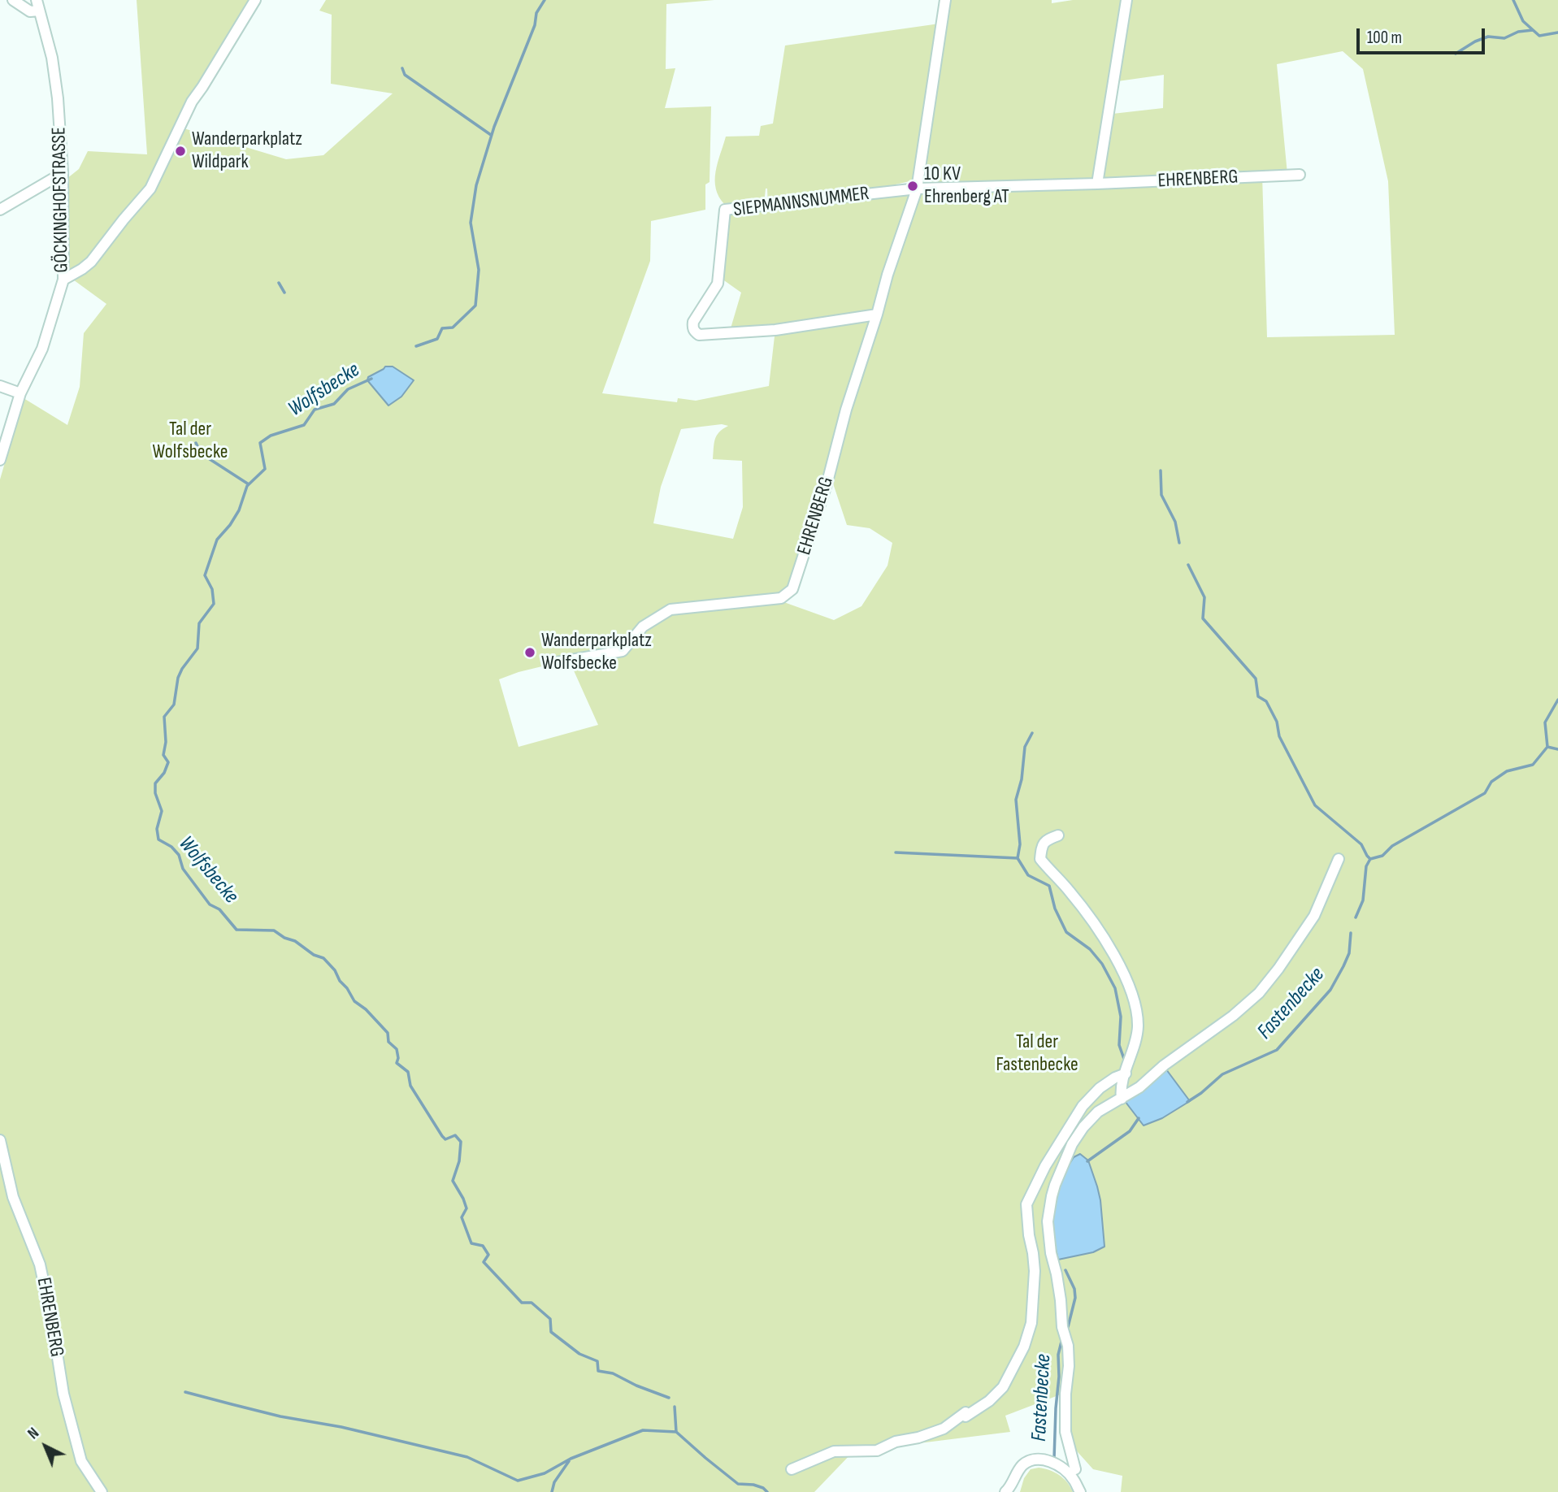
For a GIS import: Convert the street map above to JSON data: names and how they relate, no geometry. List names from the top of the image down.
{
  "streets": {
    "street": ["EHRENBERG", "GÖCKINGHOFSTRASSE", "SIEPMANNSNUMMER"]
  },
  "crossings": [
    ["EHRENBERG", "SIEPMANNSNUMMER"]
  ],
  "water": ["Wolfsbecke", "Fastenbecke"],
  "parks": ["Tal der Wolfsbecke", "Tal der Fastenbecke"],
  "places": ["Wanderparkplatz Wildpark", "10 KV Ehrenberg AT", "Wanderparkplatz Wolfsbecke"],
  "scale_bar": "100 m",
  "north": "top left"
}
